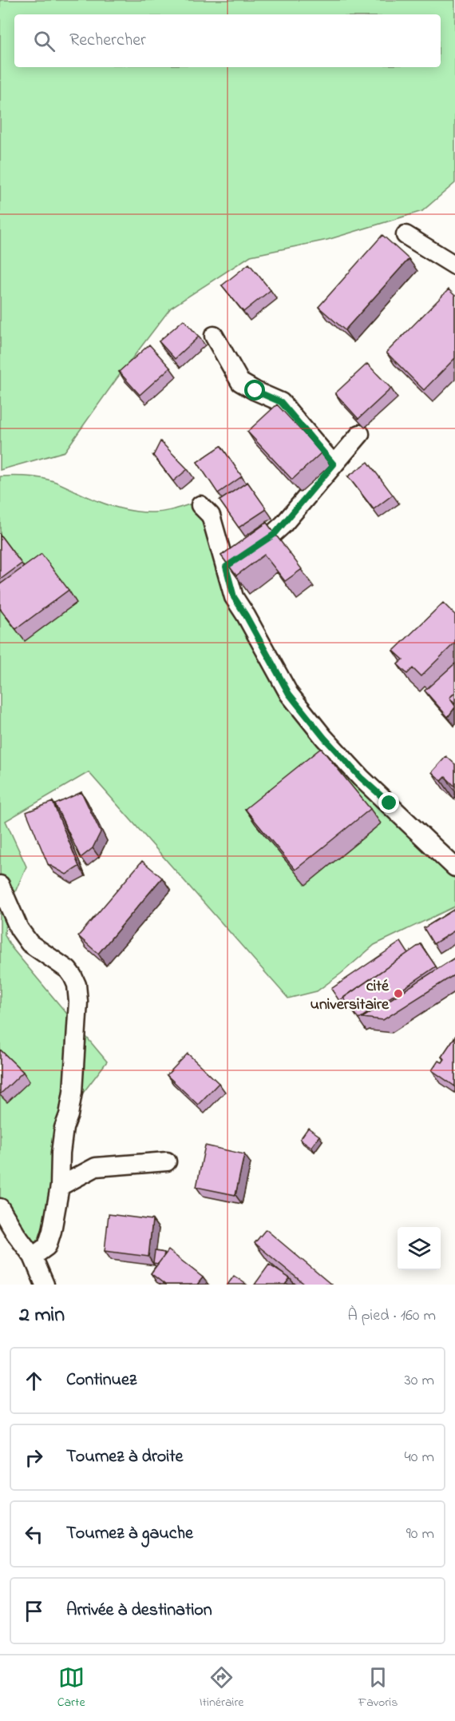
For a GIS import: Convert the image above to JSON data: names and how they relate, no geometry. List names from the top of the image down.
{
  "places": ["cité universitaire"],
  "page": {
    "search": "Rechercher",
    "heading": ["2 min", "À pied · 160 m"],
    "list": [
      ["Continuez", "30 m"],
      ["Tournez à droite", "40 m"],
      ["Tournez à gauche", "90 m"],
      "Arrivée à destination"
    ],
    "nav": ["Carte", "Itinéraire", "Favoris"]
  }
}
